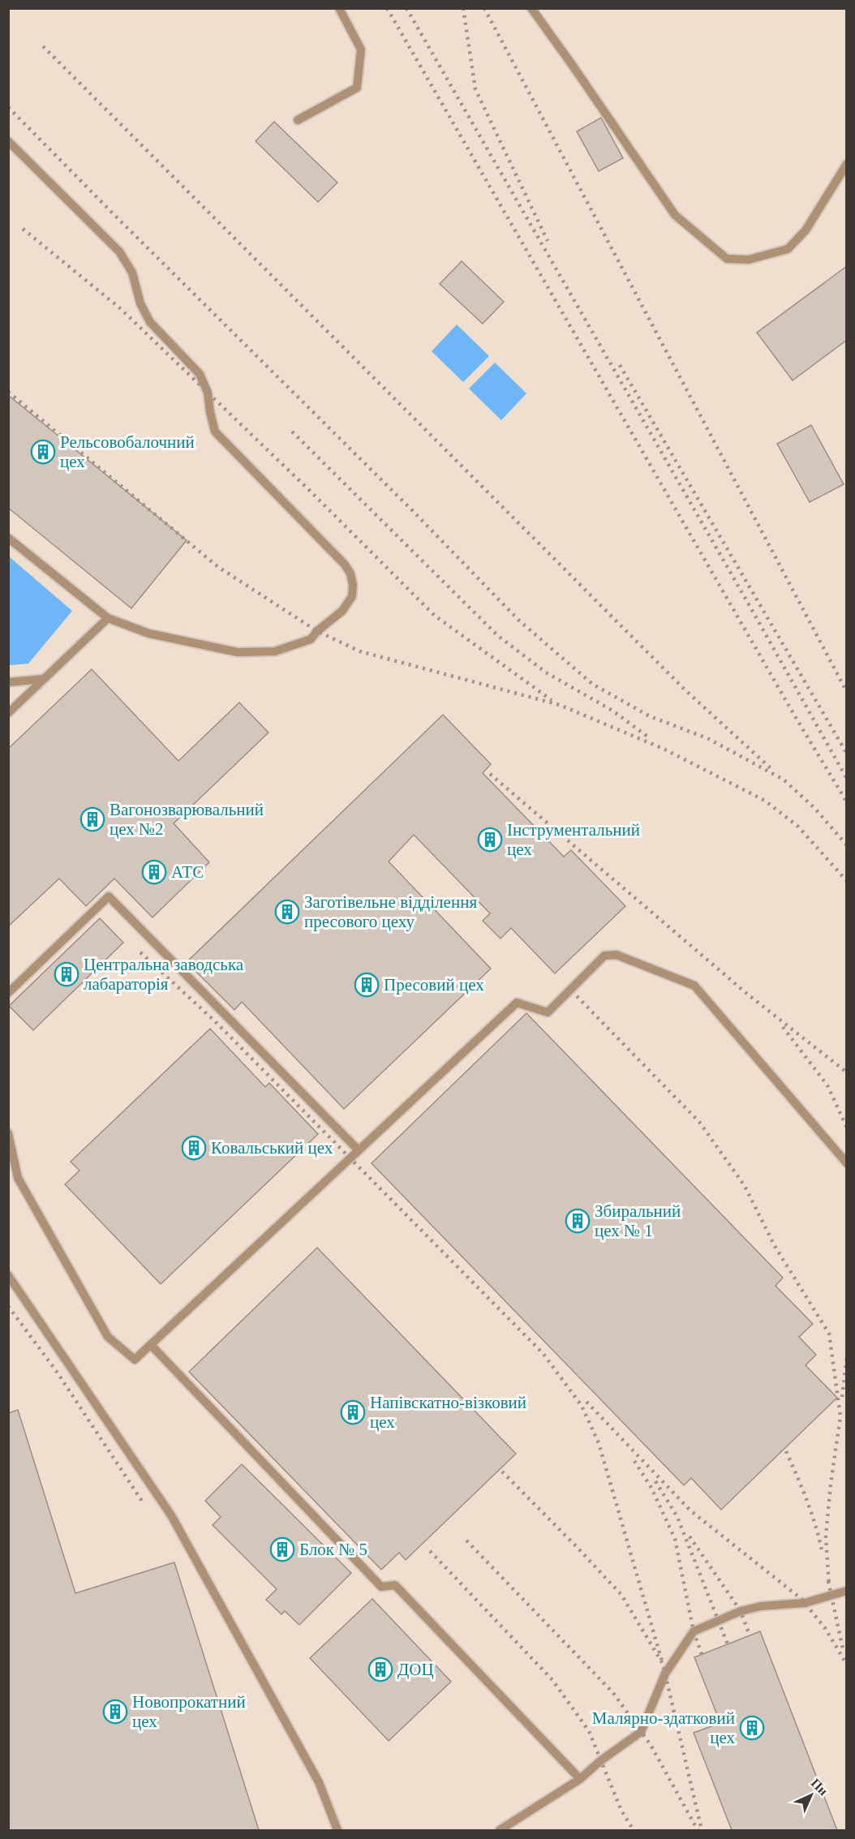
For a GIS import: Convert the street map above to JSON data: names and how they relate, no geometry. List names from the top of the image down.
{
  "places": {
    "building": [
      "Рельсовобалочний цех",
      "Вагонозварювальний цех №2",
      "Інструментальний цех",
      "АТС",
      "Заготівельне відділення пресового цеху",
      "Центральна заводська лабараторія",
      "Пресовий цех",
      "Ковальський цех",
      "Збиральний цех № 1",
      "Напівскатно-візковий цех",
      "Блок № 5",
      "ДОЦ",
      "Новопрокатний цех",
      "Малярно-здатковий цех"
    ]
  },
  "north": "top right"
}
